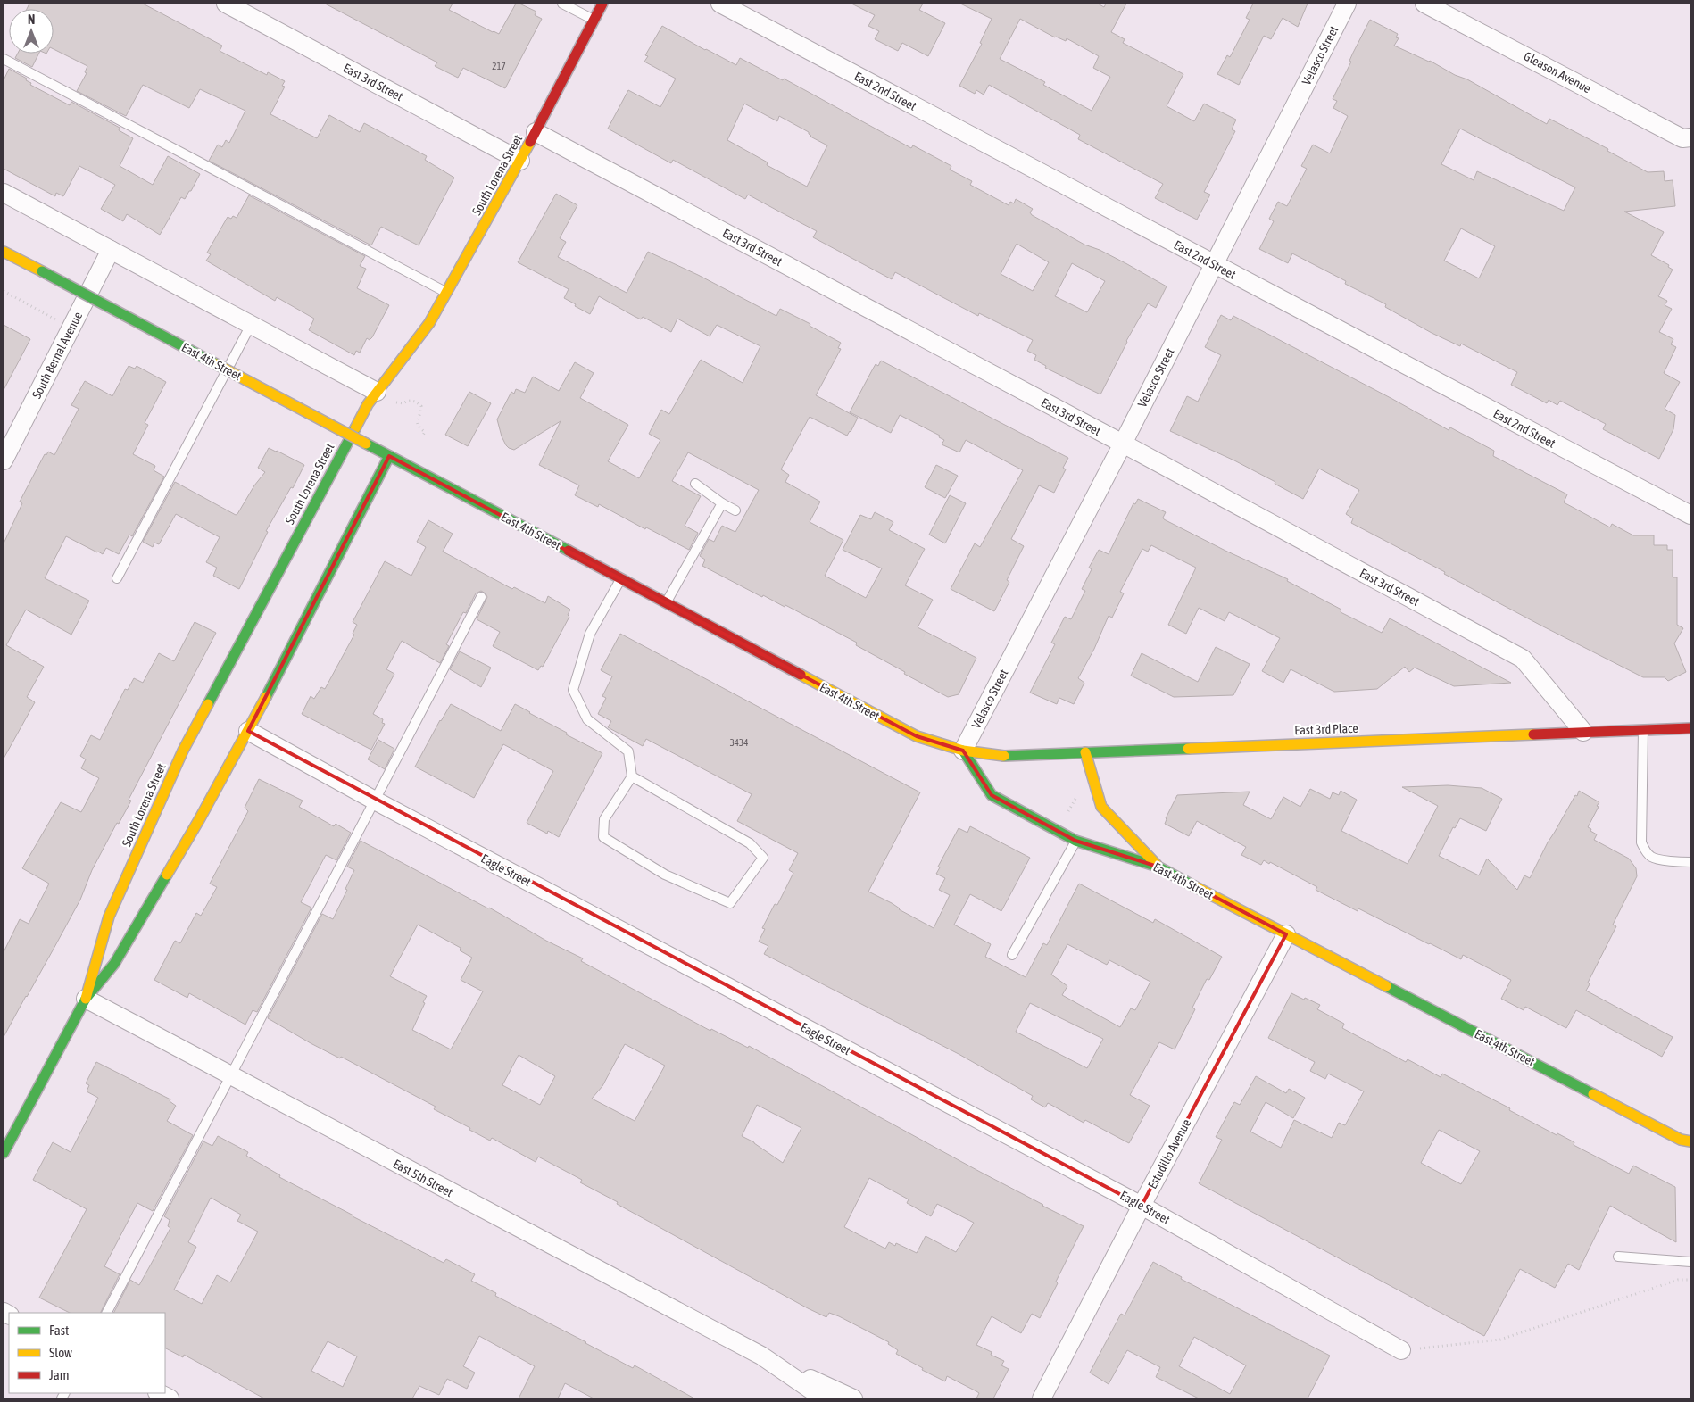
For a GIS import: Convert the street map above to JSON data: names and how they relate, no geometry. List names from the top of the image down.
{
  "streets": {
    "main road": ["South Lorena Street", "East 4th Street", "East 3rd Place"],
    "street": [
      "Velasco Street",
      "Gleason Avenue",
      "East 3rd Street",
      "East 2nd Street",
      "South Bernal Avenue",
      "Eagle Street",
      "Estudillo Avenue",
      "East 5th Street"
    ]
  },
  "crossings": [
    ["Velasco Street", "East 3rd Street"],
    ["Velasco Street", "East 2nd Street"],
    ["Velasco Street", "East 4th Street"],
    ["Velasco Street", "East 3rd Place"],
    ["East 3rd Street", "South Lorena Street"],
    ["East 3rd Street", "East 3rd Place"],
    ["South Lorena Street", "East 4th Street"],
    ["South Lorena Street", "Eagle Street"],
    ["South Lorena Street", "East 5th Street"],
    ["East 4th Street", "East 3rd Place"],
    ["East 4th Street", "Estudillo Avenue"],
    ["Eagle Street", "Estudillo Avenue"]
  ],
  "house_numbers": ["217", "3434"],
  "legend": ["Fast", "Slow", "Jam"],
  "north": "top"
}
